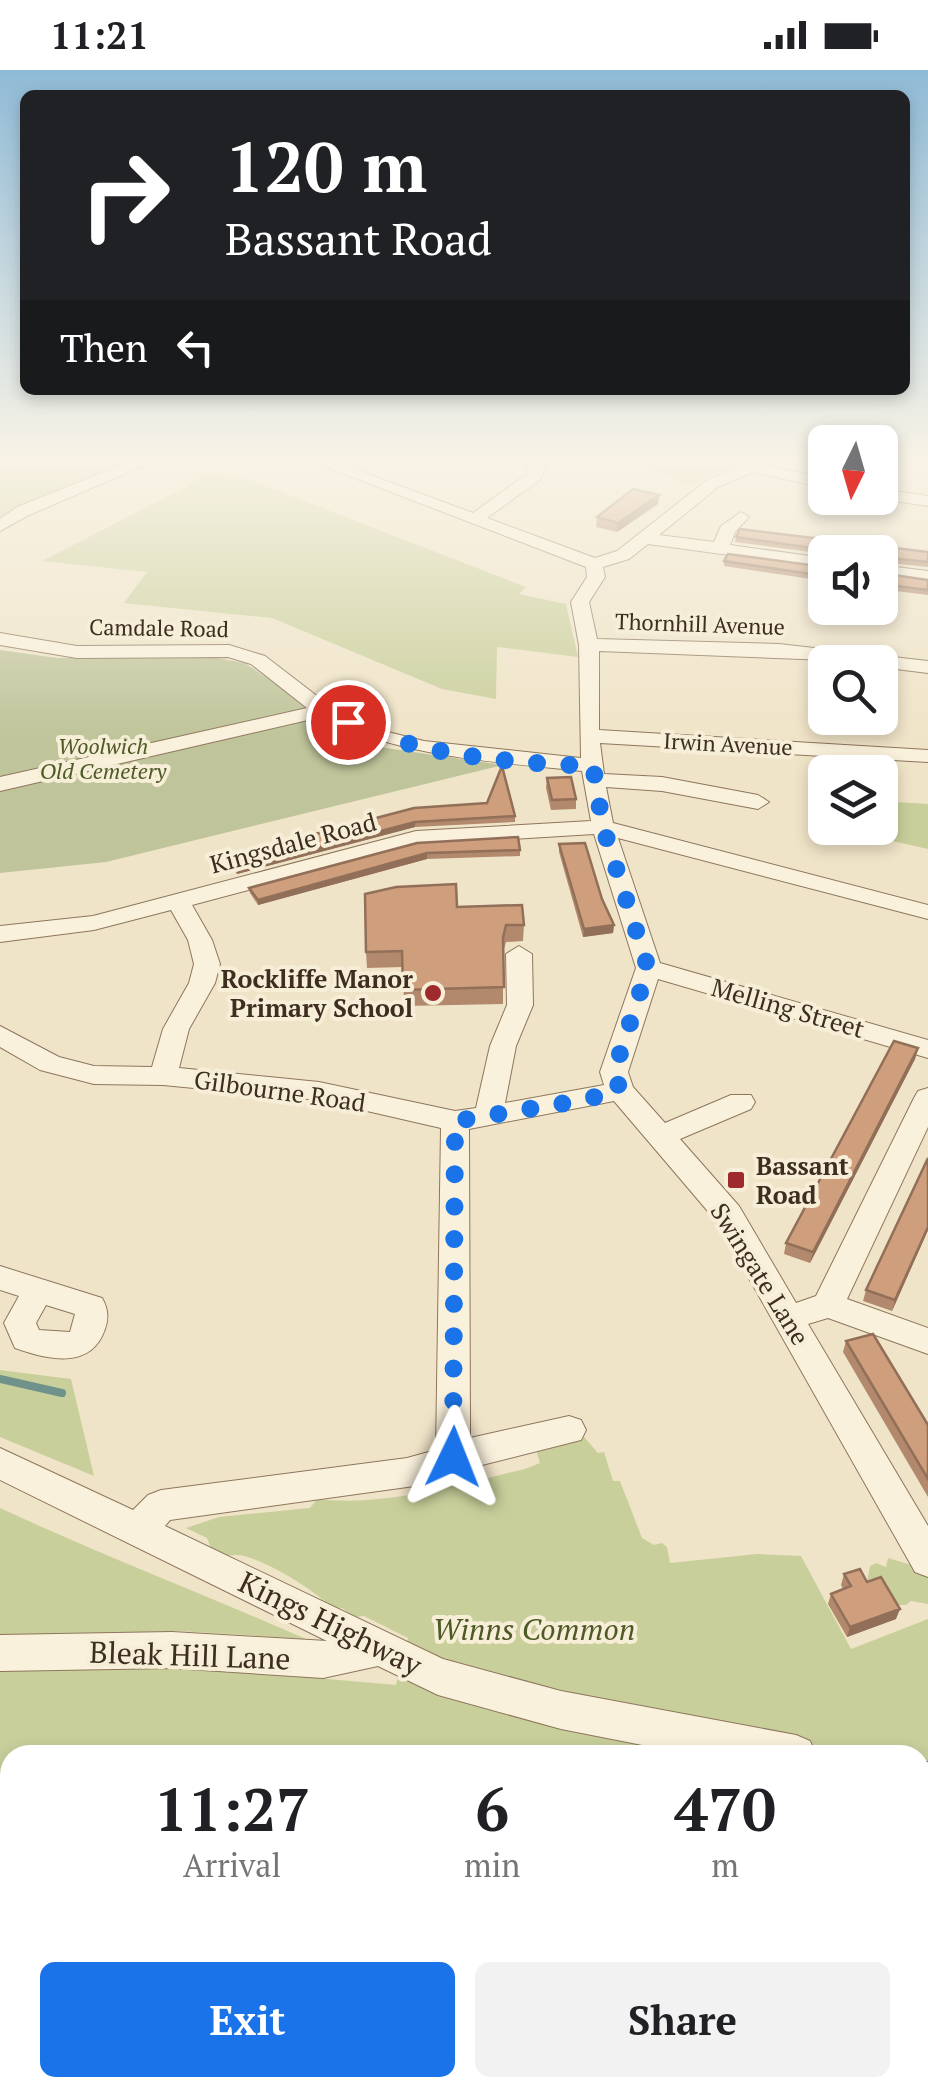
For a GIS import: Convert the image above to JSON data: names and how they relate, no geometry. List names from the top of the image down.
{
  "streets": {
    "street": [
      "Thornhill Avenue",
      "Camdale Road",
      "Irwin Avenue",
      "Kingsdale Road",
      "Melling Street",
      "Gilbourne Road",
      "Swingate Lane",
      "Kings Highway",
      "Bleak Hill Lane"
    ]
  },
  "crossings": [
    ["Kingsdale Road", "Gilbourne Road"],
    ["Kings Highway", "Bleak Hill Lane"]
  ],
  "parks": ["Woolwich Old Cemetery", "Winns Common"],
  "places": {
    "other": ["Rockliffe Manor Primary School"],
    "transit": ["Bassant Road"]
  },
  "north": "bottom",
  "page": {
    "status": "11:21",
    "turn": ["120 m", "Bassant Road"],
    "then": "Then",
    "eta": [
      "11:27",
      "Arrival",
      "6",
      "min",
      "470",
      "m"
    ],
    "buttons": ["Exit", "Share"]
  }
}
